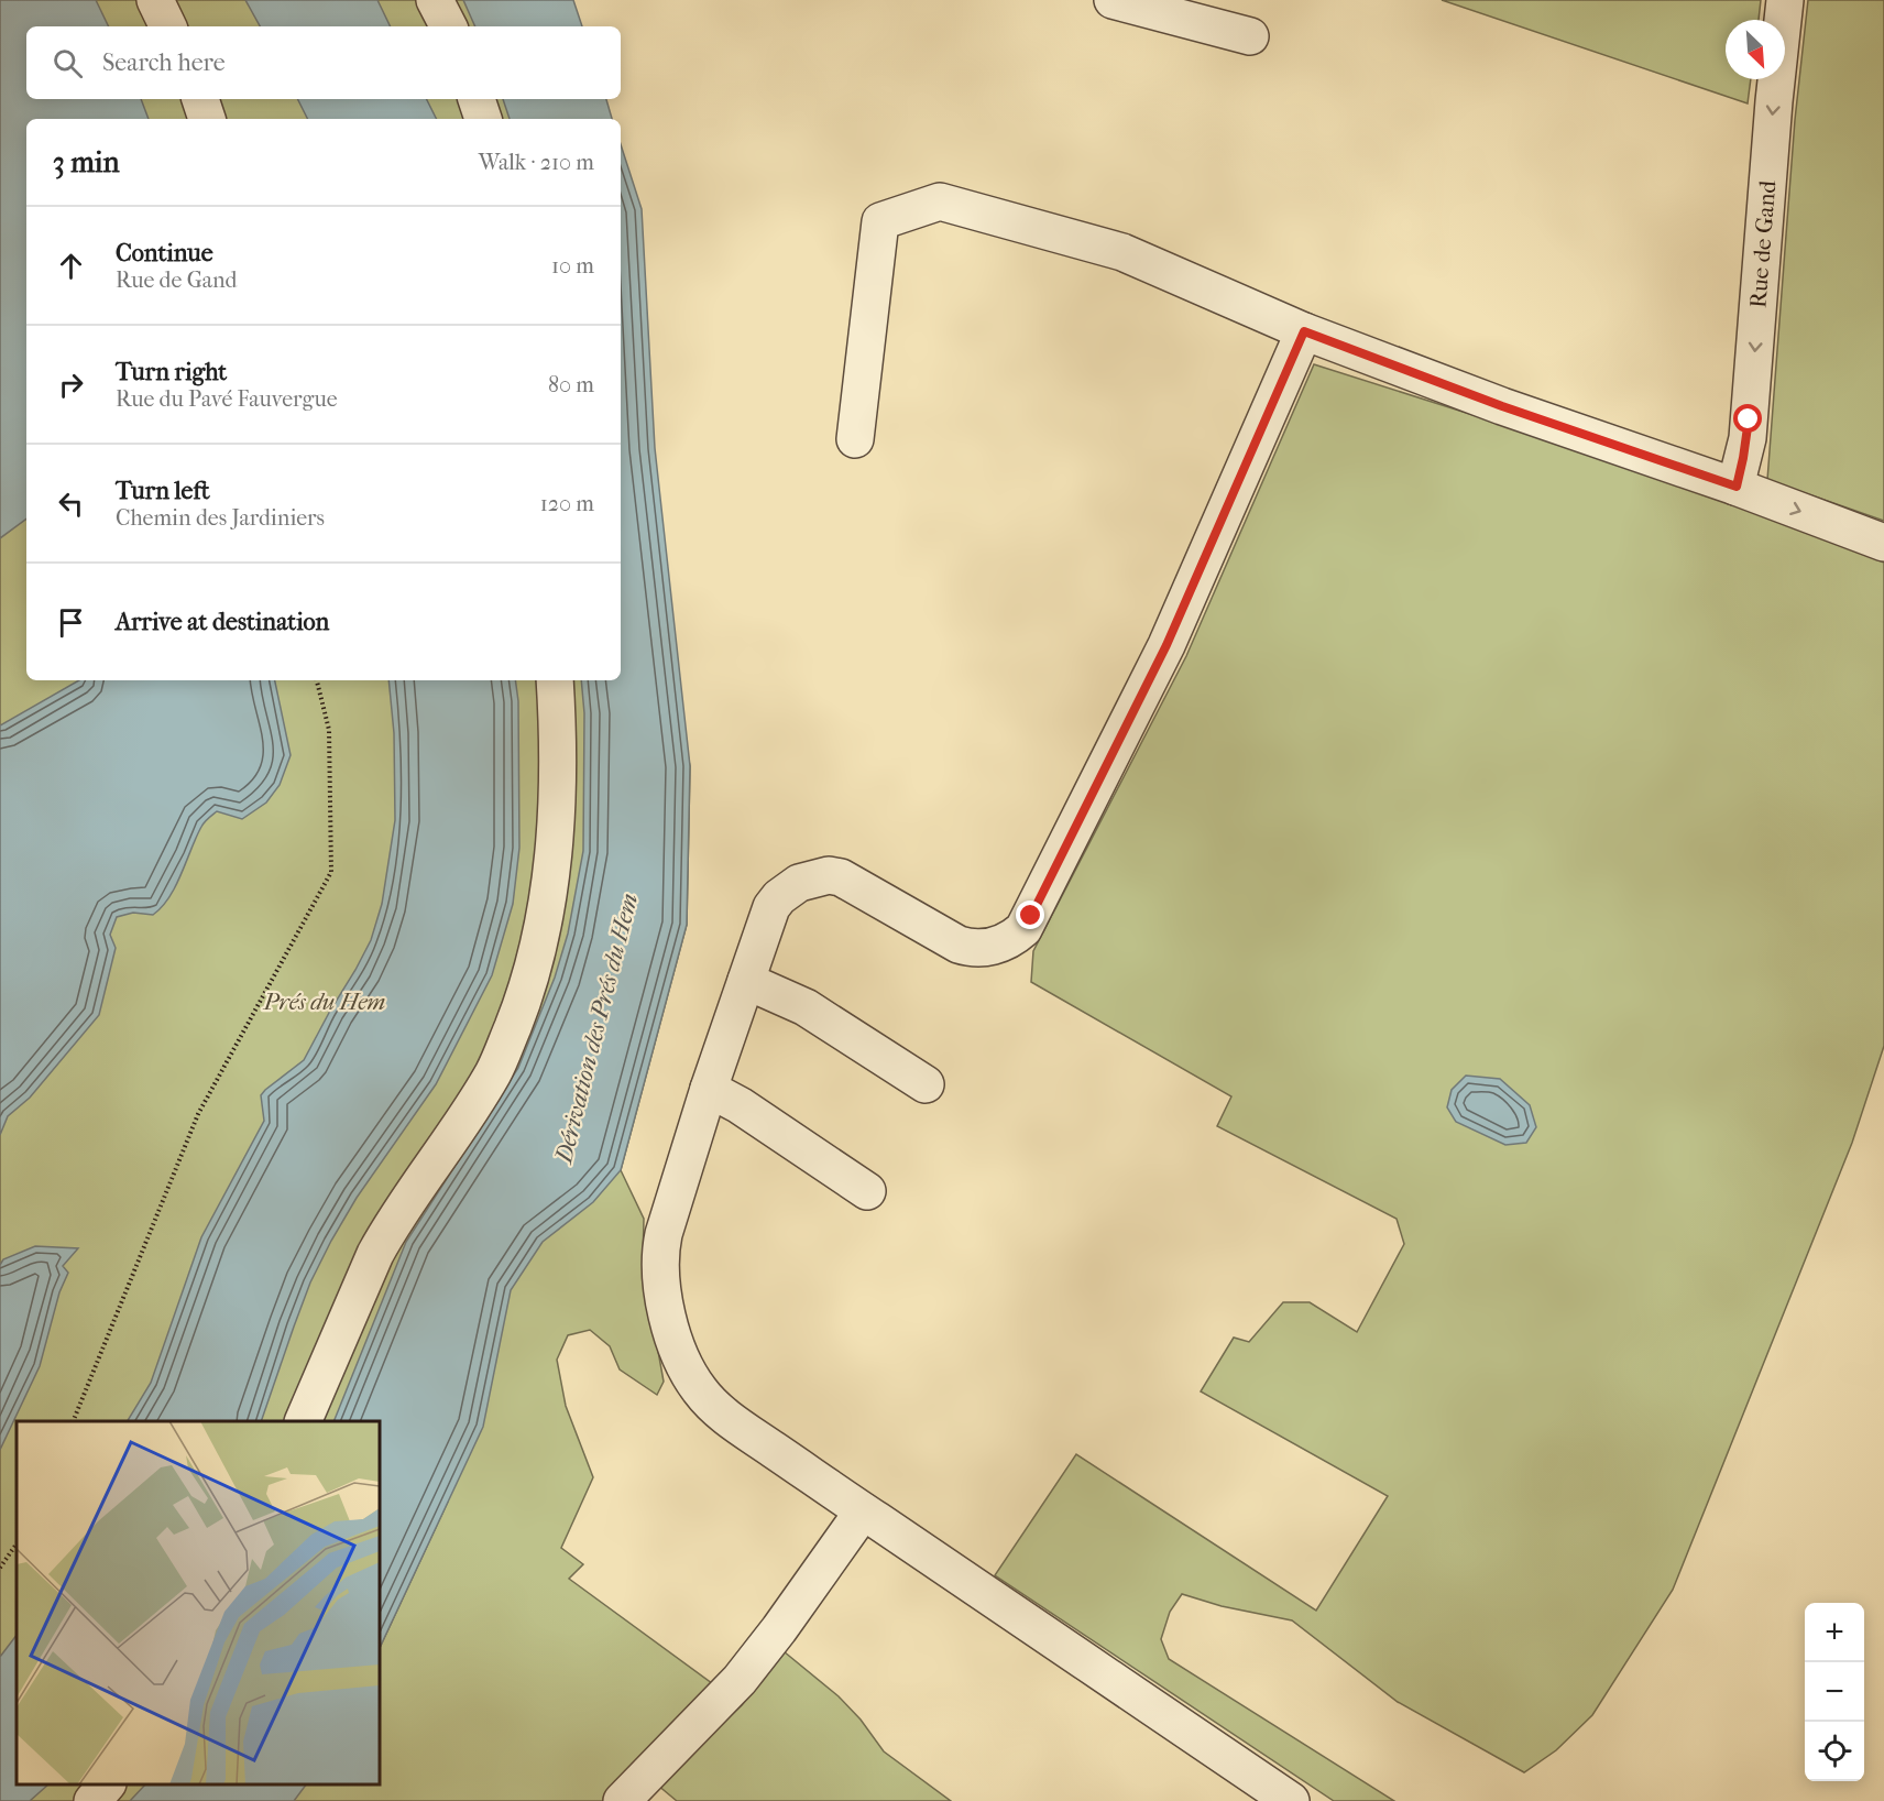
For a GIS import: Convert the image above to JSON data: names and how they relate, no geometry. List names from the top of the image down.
{
  "streets": {
    "street": ["Rue de Gand"]
  },
  "one_way": ["Rue de Gand"],
  "water": ["Dérivation des Prés du Hem"],
  "parks": ["Prés du Hem"],
  "north": "bottom right",
  "page": {
    "search": "Search here",
    "heading": ["3 min", "Walk · 210 m"],
    "list": [
      ["Continue", "Rue de Gand", "10 m"],
      ["Turn right", "Rue du Pavé Fauvergue", "80 m"],
      ["Turn left", "Chemin des Jardiniers", "120 m"],
      "Arrive at destination"
    ],
    "map_buttons": ["+", "−"]
  }
}
